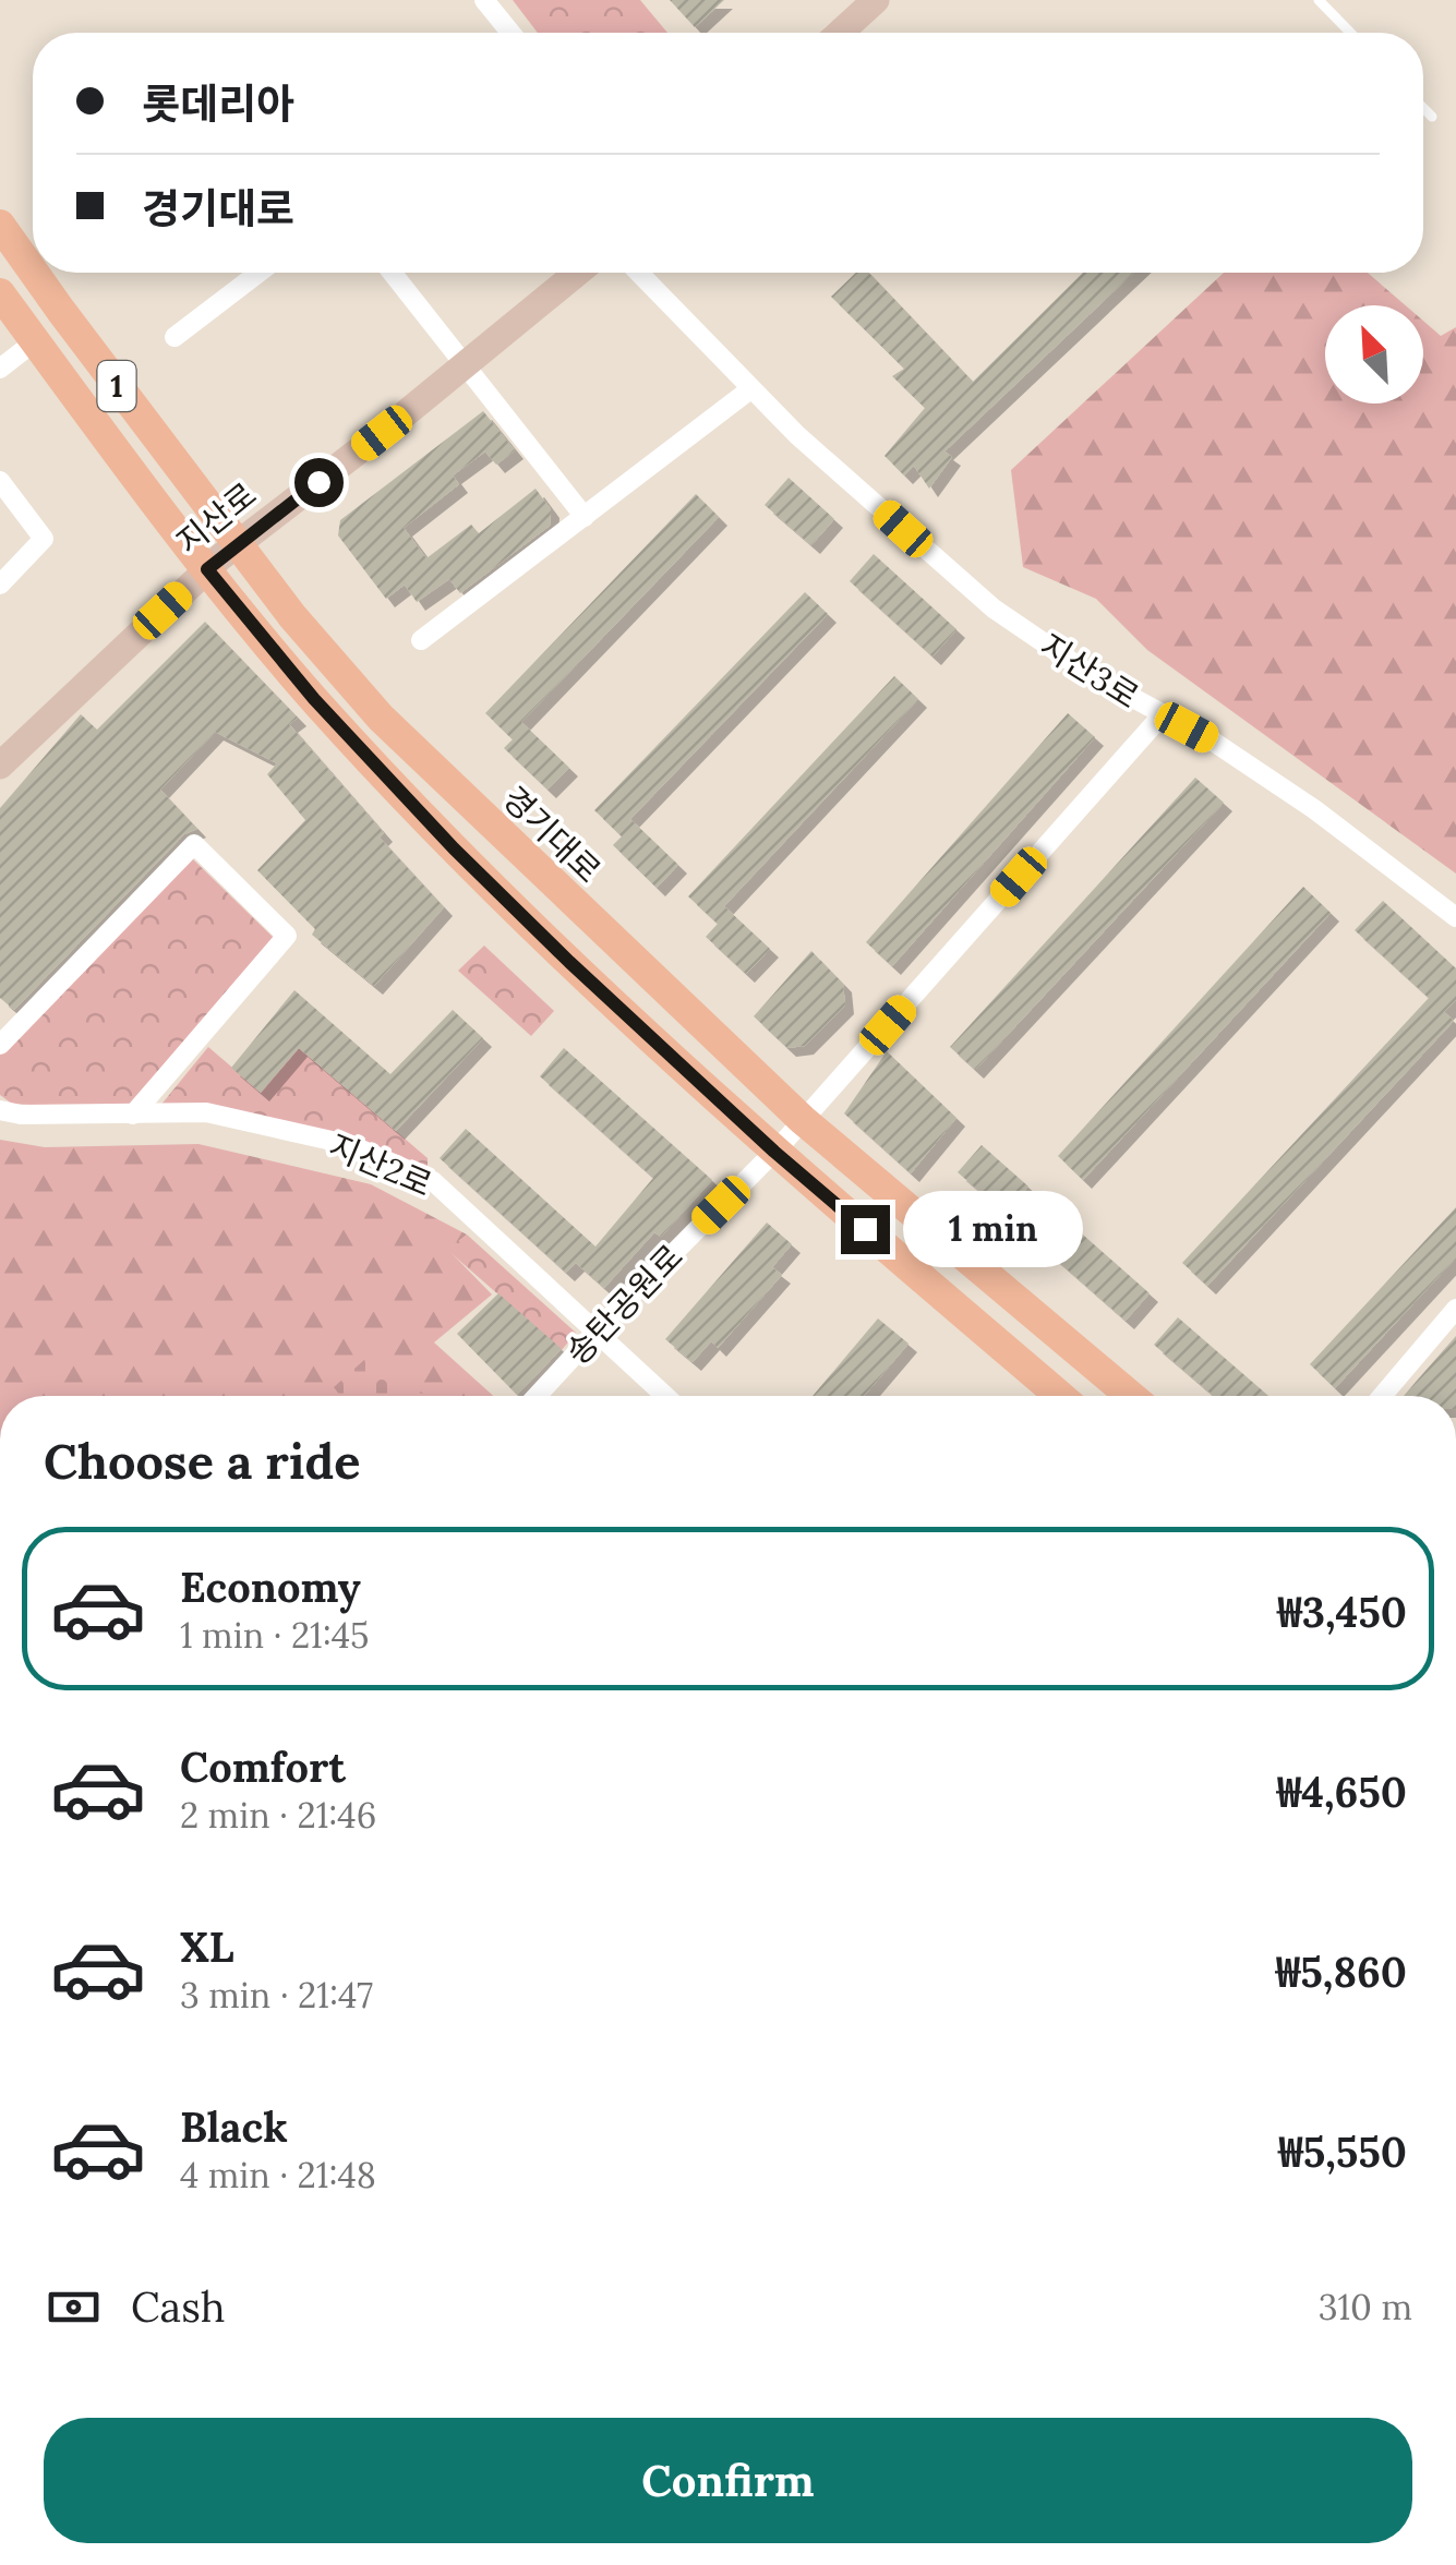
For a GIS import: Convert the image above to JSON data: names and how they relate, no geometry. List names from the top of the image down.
{
  "streets": {
    "main road": ["1", "지산로", "경기대로"],
    "street": ["지산3로", "지산2로", "송탄공원로"]
  },
  "crossings": [
    ["1", "지산로"],
    ["1", "송탄공원로"],
    ["지산로", "경기대로"],
    ["지산3로", "송탄공원로"],
    ["경기대로", "송탄공원로"],
    ["지산2로", "송탄공원로"]
  ],
  "north": "top left",
  "page": {
    "banner": ["롯데리아", "경기대로"],
    "bubble": "1 min",
    "heading": "Choose a ride",
    "list": [
      {
        "name": "Economy",
        "note": "1 min · 21:45",
        "value": "₩3,450"
      },
      {
        "name": "Comfort",
        "note": "2 min · 21:46",
        "value": "₩4,650"
      },
      {
        "name": "XL",
        "note": "3 min · 21:47",
        "value": "₩5,860"
      },
      {
        "name": "Black",
        "note": "4 min · 21:48",
        "value": "₩5,550"
      }
    ],
    "pay": ["Cash", "310 m"],
    "buttons": "Confirm"
  }
}
